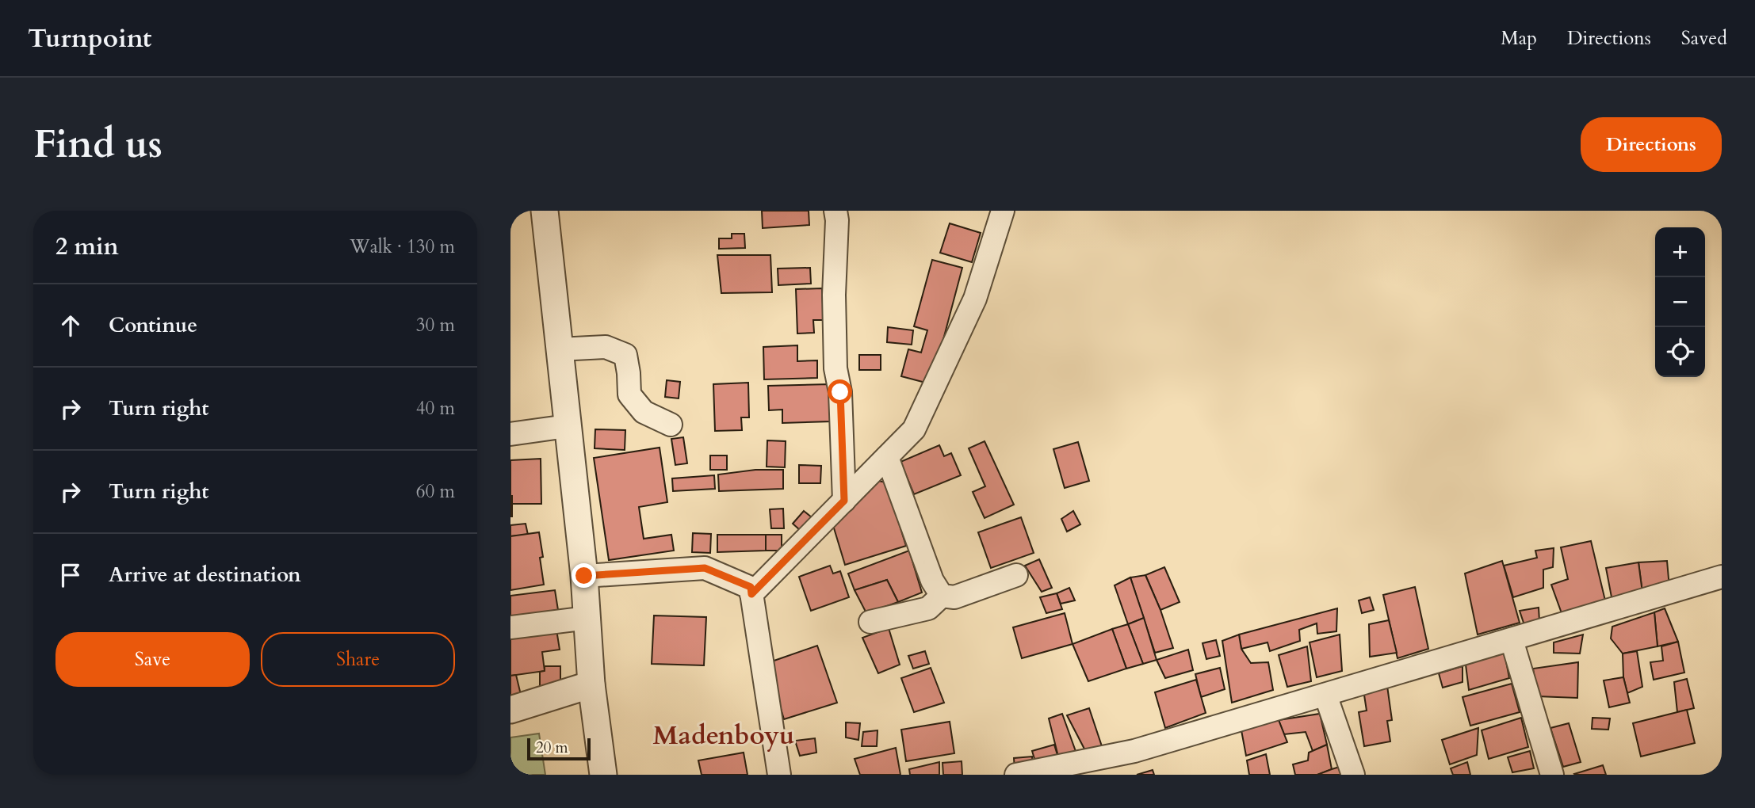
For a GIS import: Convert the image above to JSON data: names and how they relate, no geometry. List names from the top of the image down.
{
  "districts": ["Madenboyu"],
  "scale_bar": "20 m",
  "page": {
    "header": "Turnpoint",
    "nav": ["Map", "Directions", "Saved"],
    "buttons": [
      "Directions",
      ["Save", "Share"]
    ],
    "title": "Find us",
    "heading": ["2 min", "Walk · 130 m"],
    "map_buttons": ["+", "−"],
    "list": [
      ["Continue", "30 m"],
      ["Turn right", "40 m"],
      ["Turn right", "60 m"],
      "Arrive at destination"
    ],
    "scale": "20 m"
  }
}
